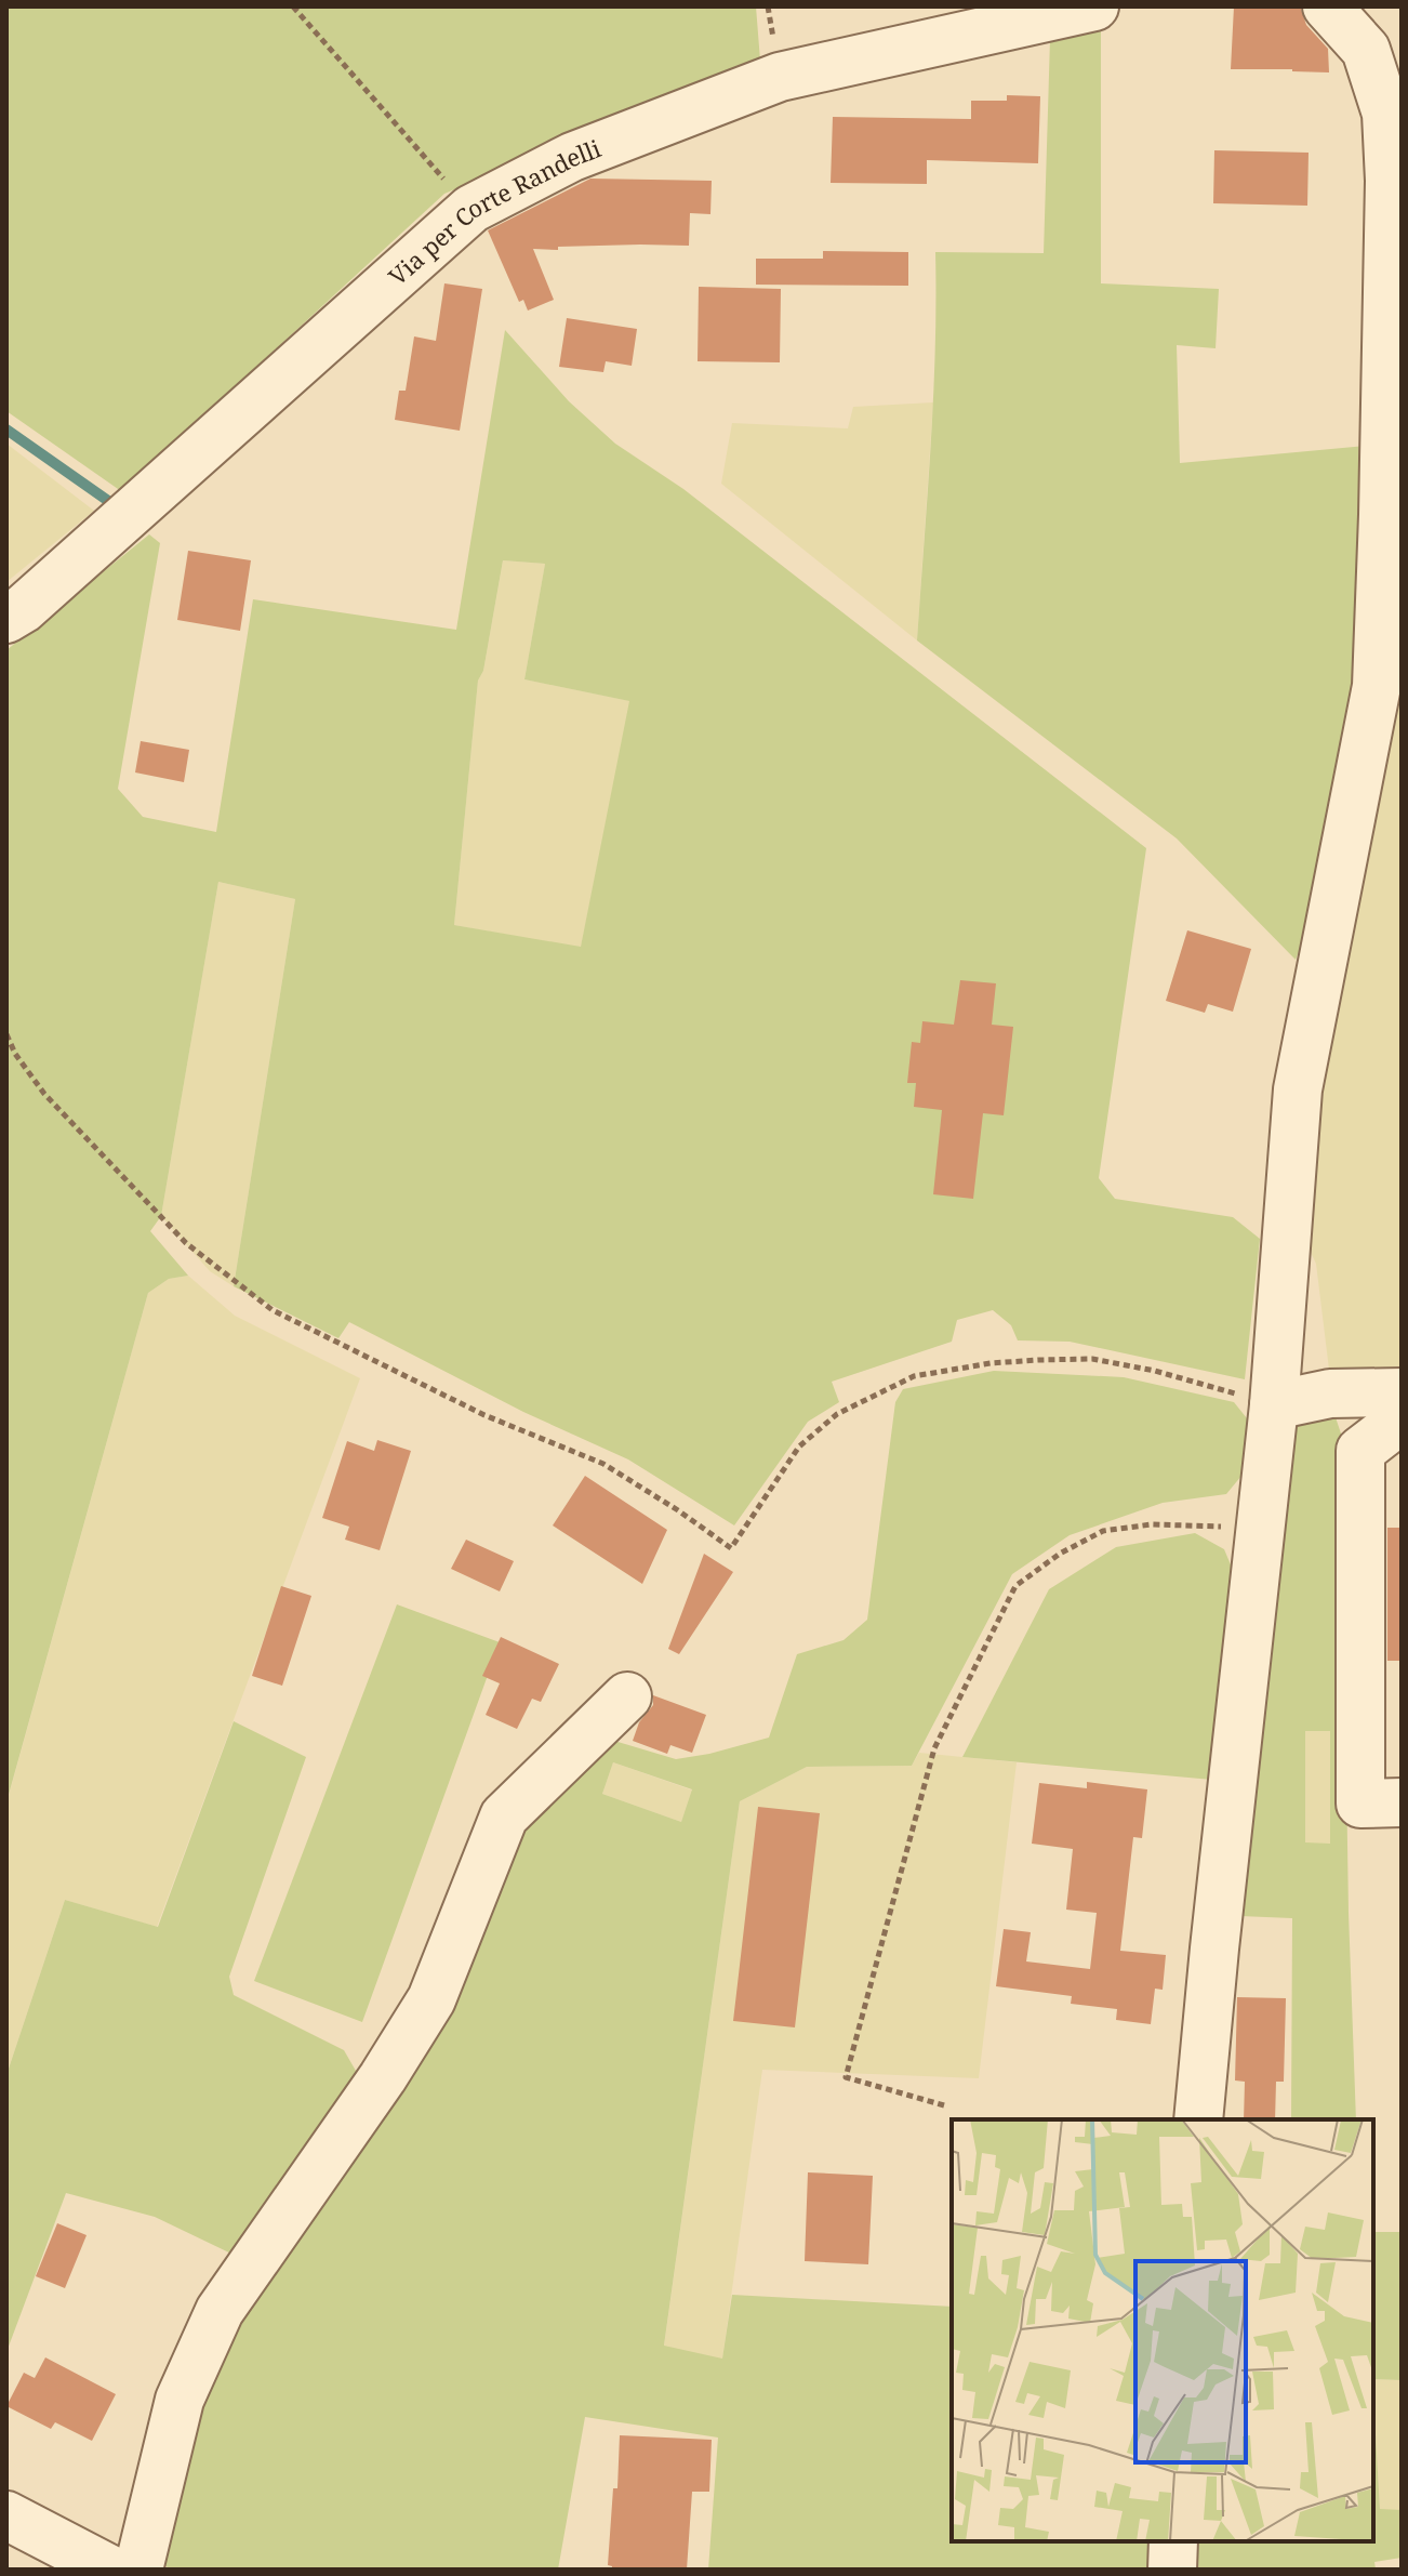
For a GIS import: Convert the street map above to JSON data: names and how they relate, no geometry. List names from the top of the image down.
{
  "streets": {
    "street": ["Via per Corte Randelli"]
  }
}
